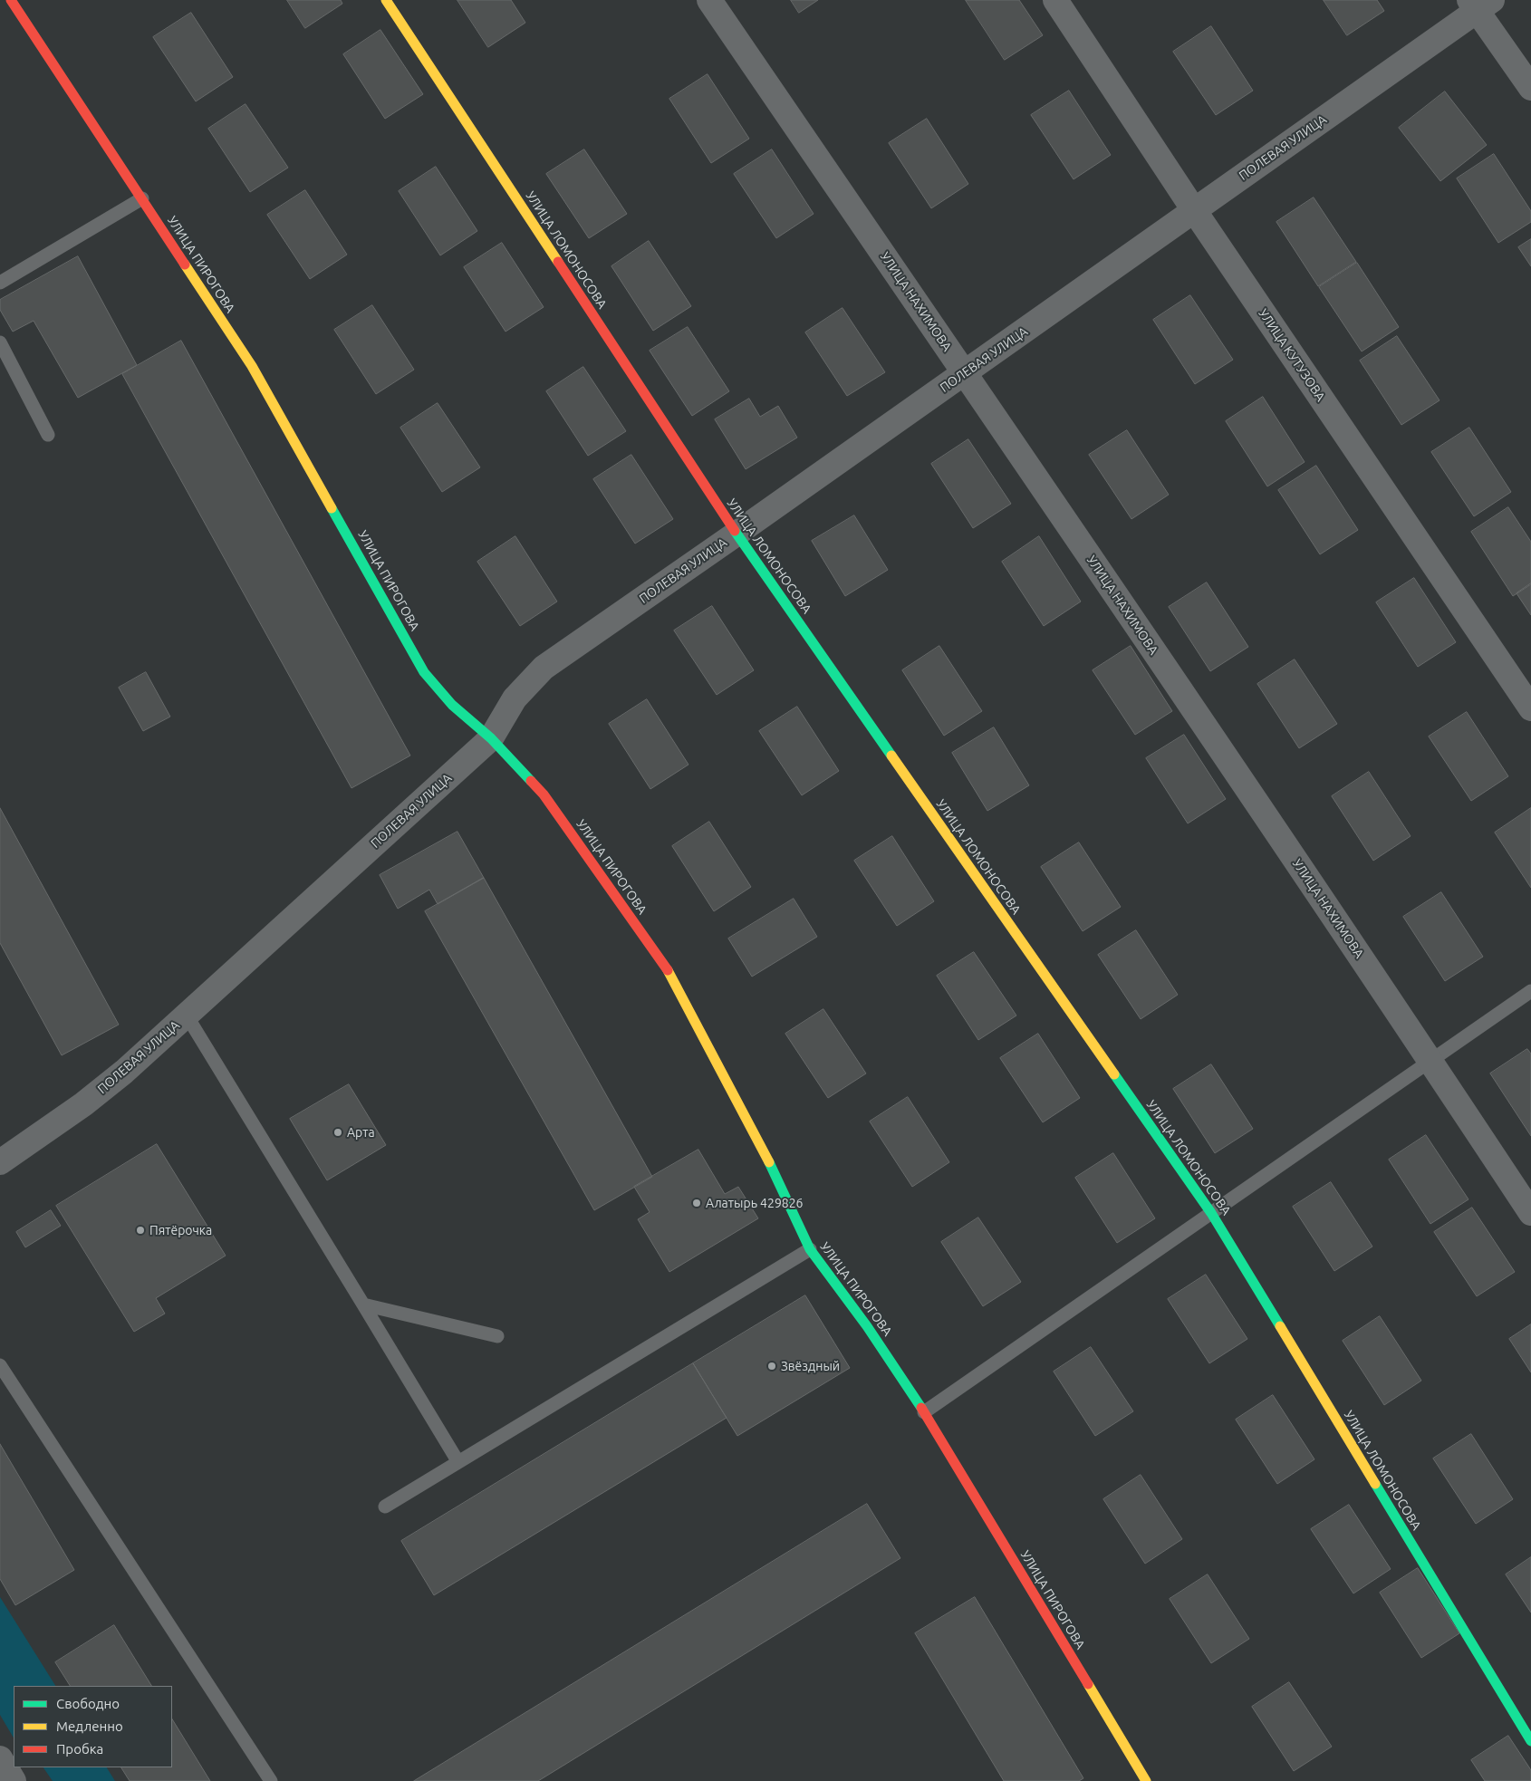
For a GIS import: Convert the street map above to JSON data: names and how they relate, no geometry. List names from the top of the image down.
{
  "streets": {
    "street": [
      "ПОЛЕВАЯ УЛИЦА",
      "УЛИЦА ЛОМОНОСОВА",
      "УЛИЦА ПИРОГОВА",
      "УЛИЦА НАХИМОВА",
      "УЛИЦА КУТУЗОВА"
    ]
  },
  "crossings": [
    ["ПОЛЕВАЯ УЛИЦА", "УЛИЦА ЛОМОНОСОВА"],
    ["ПОЛЕВАЯ УЛИЦА", "УЛИЦА ПИРОГОВА"],
    ["ПОЛЕВАЯ УЛИЦА", "УЛИЦА НАХИМОВА"],
    ["ПОЛЕВАЯ УЛИЦА", "УЛИЦА КУТУЗОВА"]
  ],
  "places": [
    "Арта",
    "Алатырь 429826",
    "Пятёрочка",
    "Звёздный"
  ],
  "legend": ["Свободно", "Медленно", "Пробка"]
}
